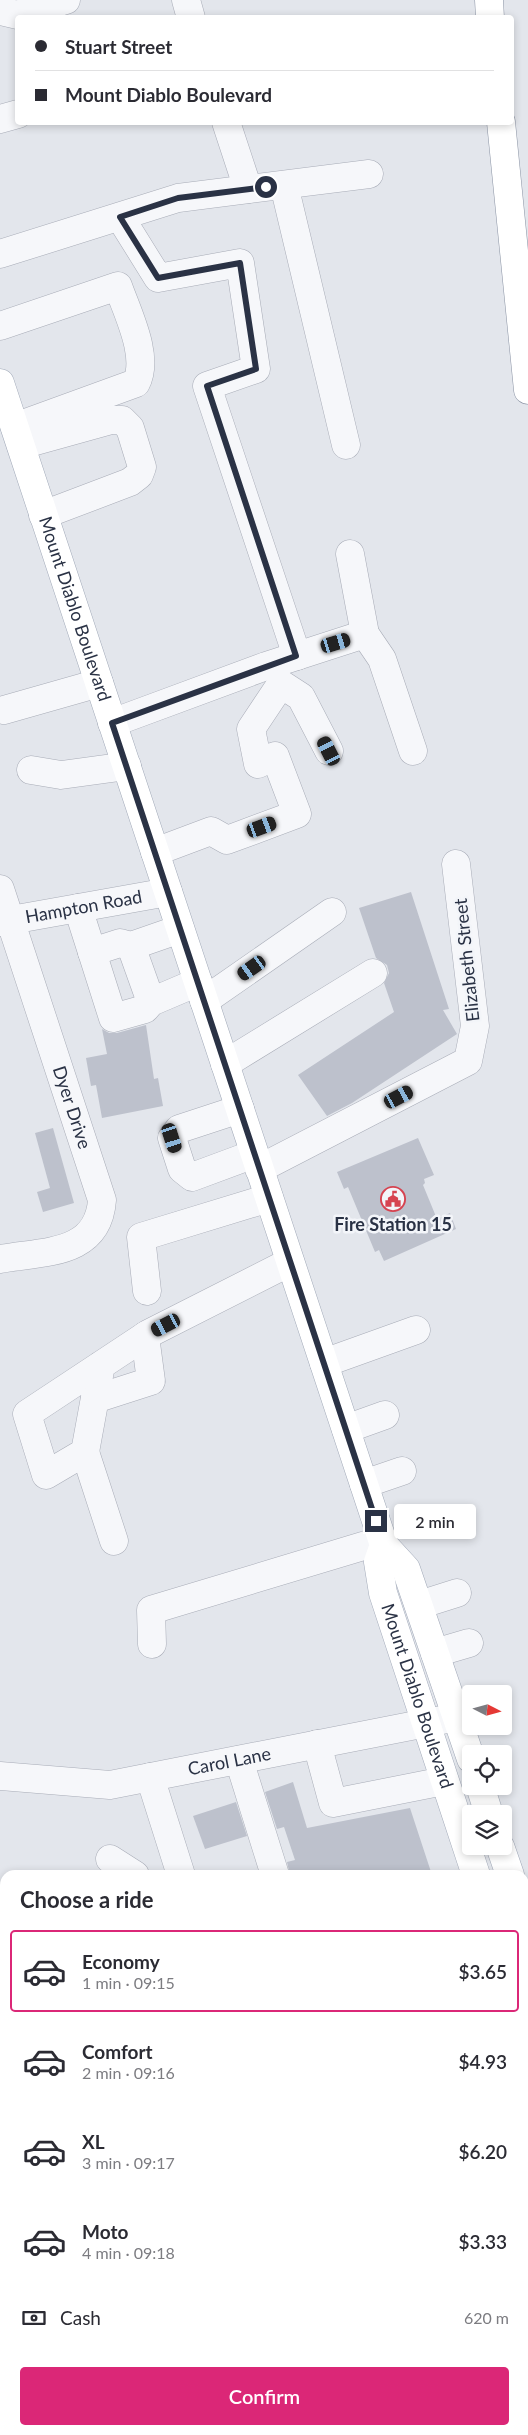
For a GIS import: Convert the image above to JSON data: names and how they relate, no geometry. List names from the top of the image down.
{
  "streets": {
    "main road": ["Mount Diablo Boulevard"],
    "street": [
      "Hampton Road",
      "Elizabeth Street",
      "Dyer Drive",
      "Carol Lane"
    ]
  },
  "crossings": [
    ["Mount Diablo Boulevard", "Hampton Road"],
    ["Mount Diablo Boulevard", "Elizabeth Street"],
    ["Mount Diablo Boulevard", "Carol Lane"],
    ["Hampton Road", "Dyer Drive"]
  ],
  "places": {
    "public building": ["Fire Station 15"]
  },
  "north": "right",
  "page": {
    "banner": ["Stuart Street", "Mount Diablo Boulevard"],
    "bubble": "2 min",
    "heading": "Choose a ride",
    "list": [
      {
        "name": "Economy",
        "note": "1 min · 09:15",
        "value": "$3.65"
      },
      {
        "name": "Comfort",
        "note": "2 min · 09:16",
        "value": "$4.93"
      },
      {
        "name": "XL",
        "note": "3 min · 09:17",
        "value": "$6.20"
      },
      {
        "name": "Moto",
        "note": "4 min · 09:18",
        "value": "$3.33"
      }
    ],
    "pay": ["Cash", "620 m"],
    "buttons": "Confirm"
  }
}
